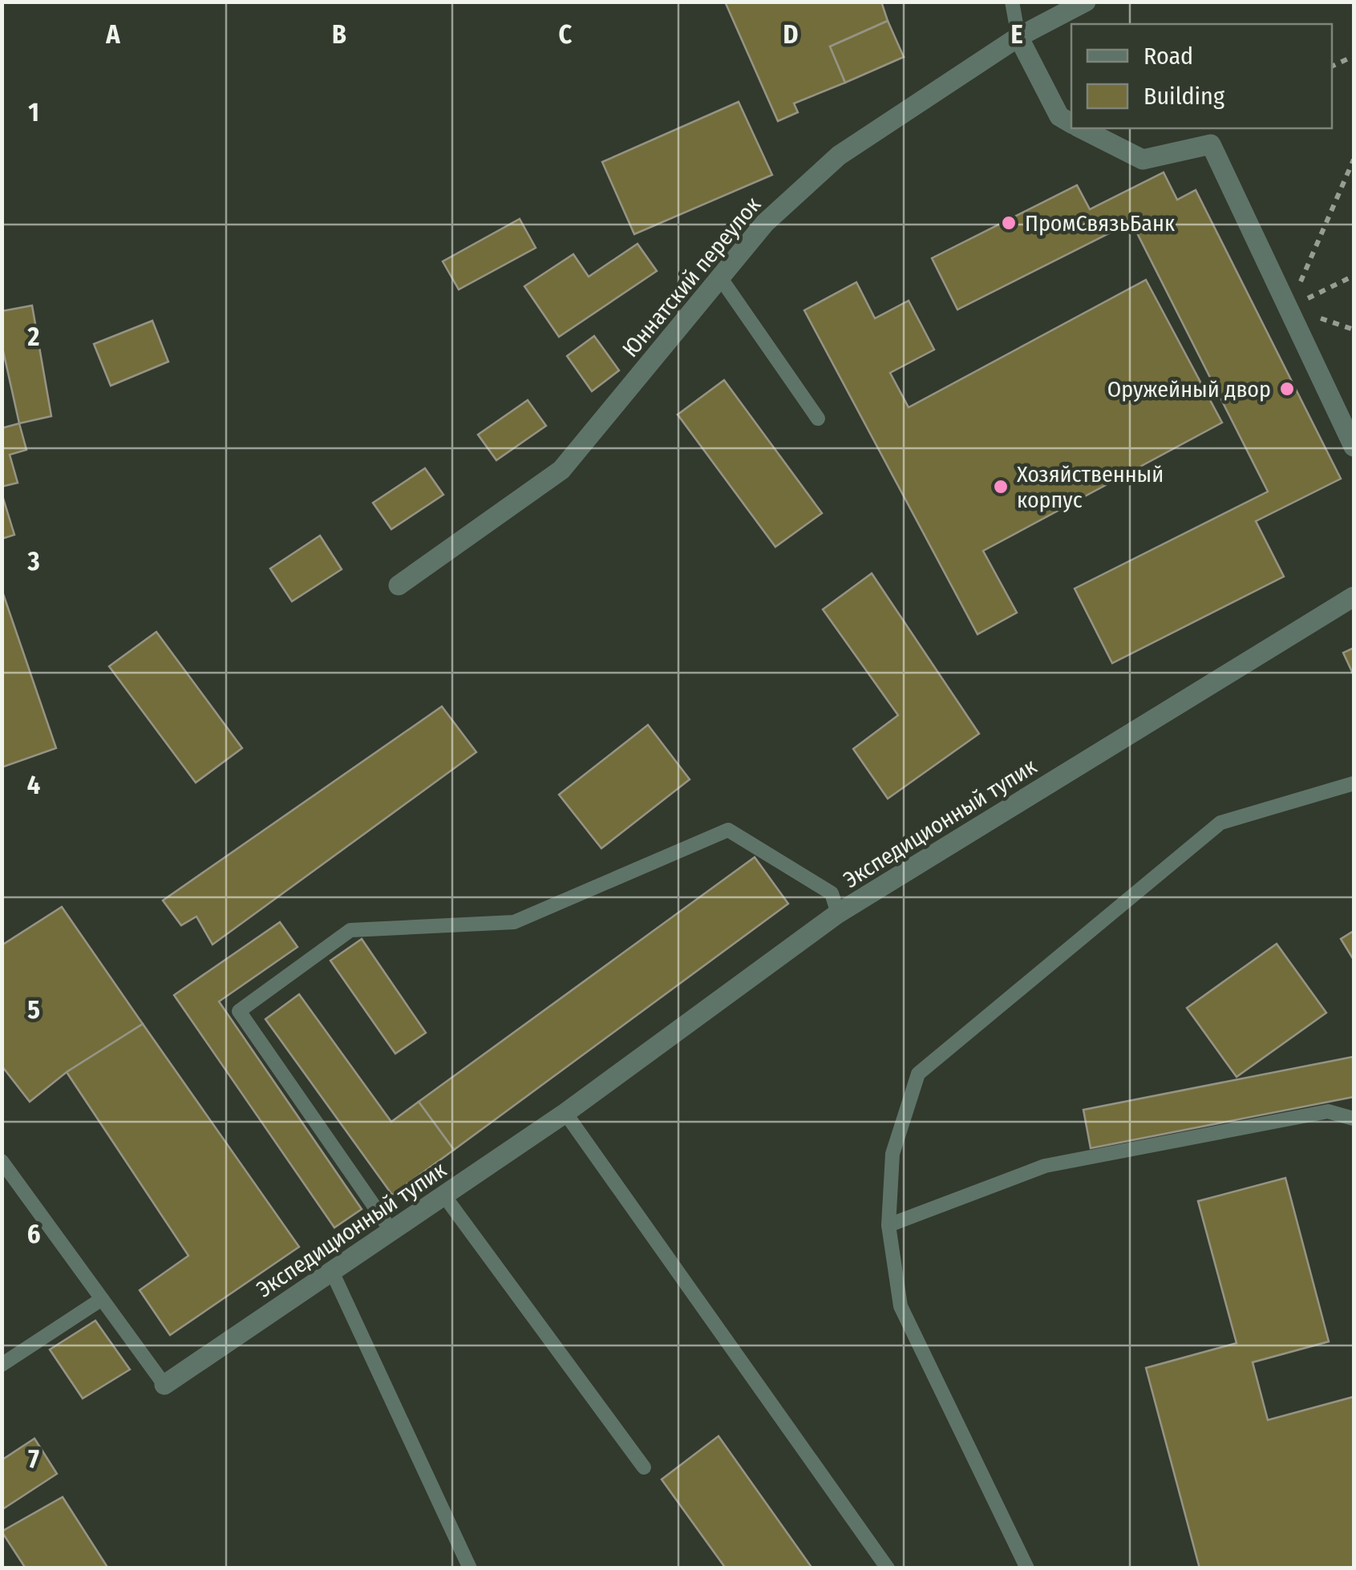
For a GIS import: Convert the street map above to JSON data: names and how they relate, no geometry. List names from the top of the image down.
{
  "streets": {
    "street": ["Юннатский переулок", "Экспедиционный тупик"]
  },
  "places": ["ПромСвязьБанк", "Оружейный двор", "Хозяйственный корпус"],
  "legend": ["Road", "Building"],
  "grid": {
    "columns": [
      "A",
      "B",
      "C",
      "D",
      "E"
    ],
    "rows": [
      "1",
      "2",
      "3",
      "4",
      "5",
      "6",
      "7"
    ]
  }
}
